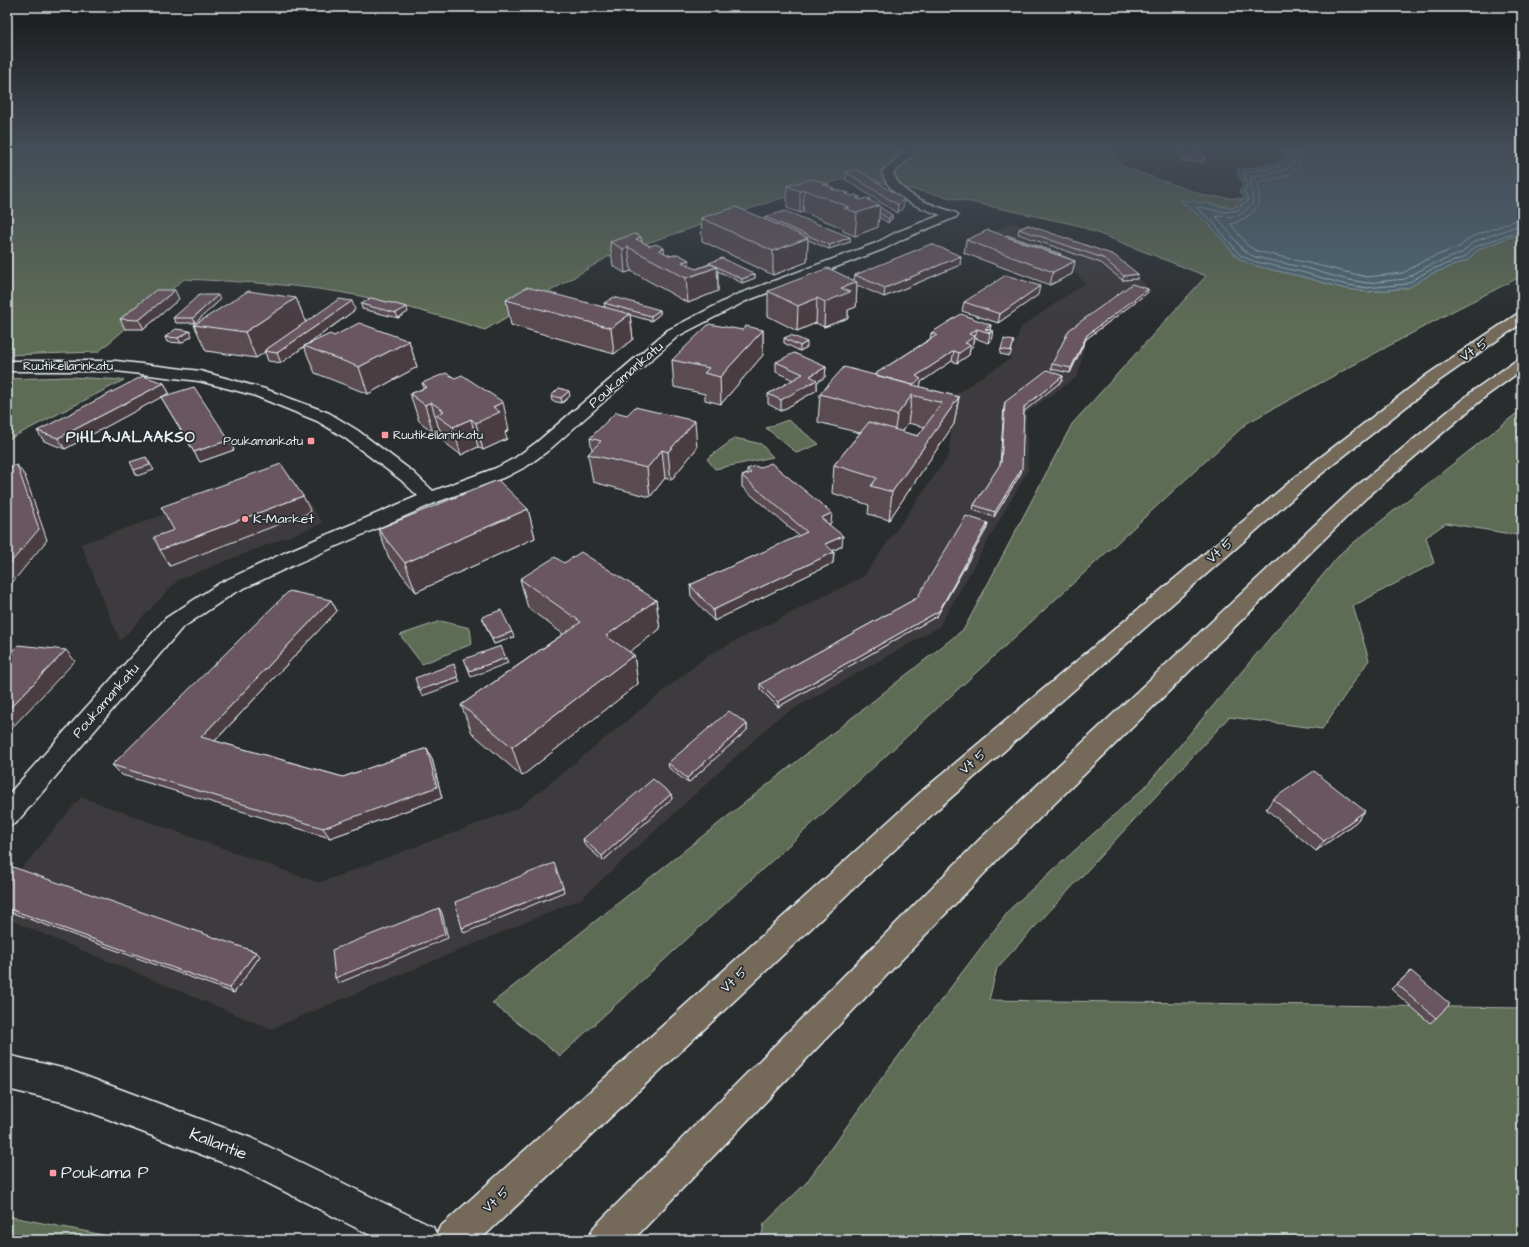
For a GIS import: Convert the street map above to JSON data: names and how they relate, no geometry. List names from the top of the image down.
{
  "streets": {
    "highway": ["Vt 5"],
    "street": ["Ruutikellarinkatu", "Poukamankatu", "Kallantie"]
  },
  "crossings": [
    ["Ruutikellarinkatu", "Poukamankatu"]
  ],
  "districts": ["PIHLAJALAAKSO"],
  "places": {
    "transit": ["Ruutikellarinkatu", "Poukamankatu", "Poukama P"],
    "other": ["K-Market"]
  }
}
